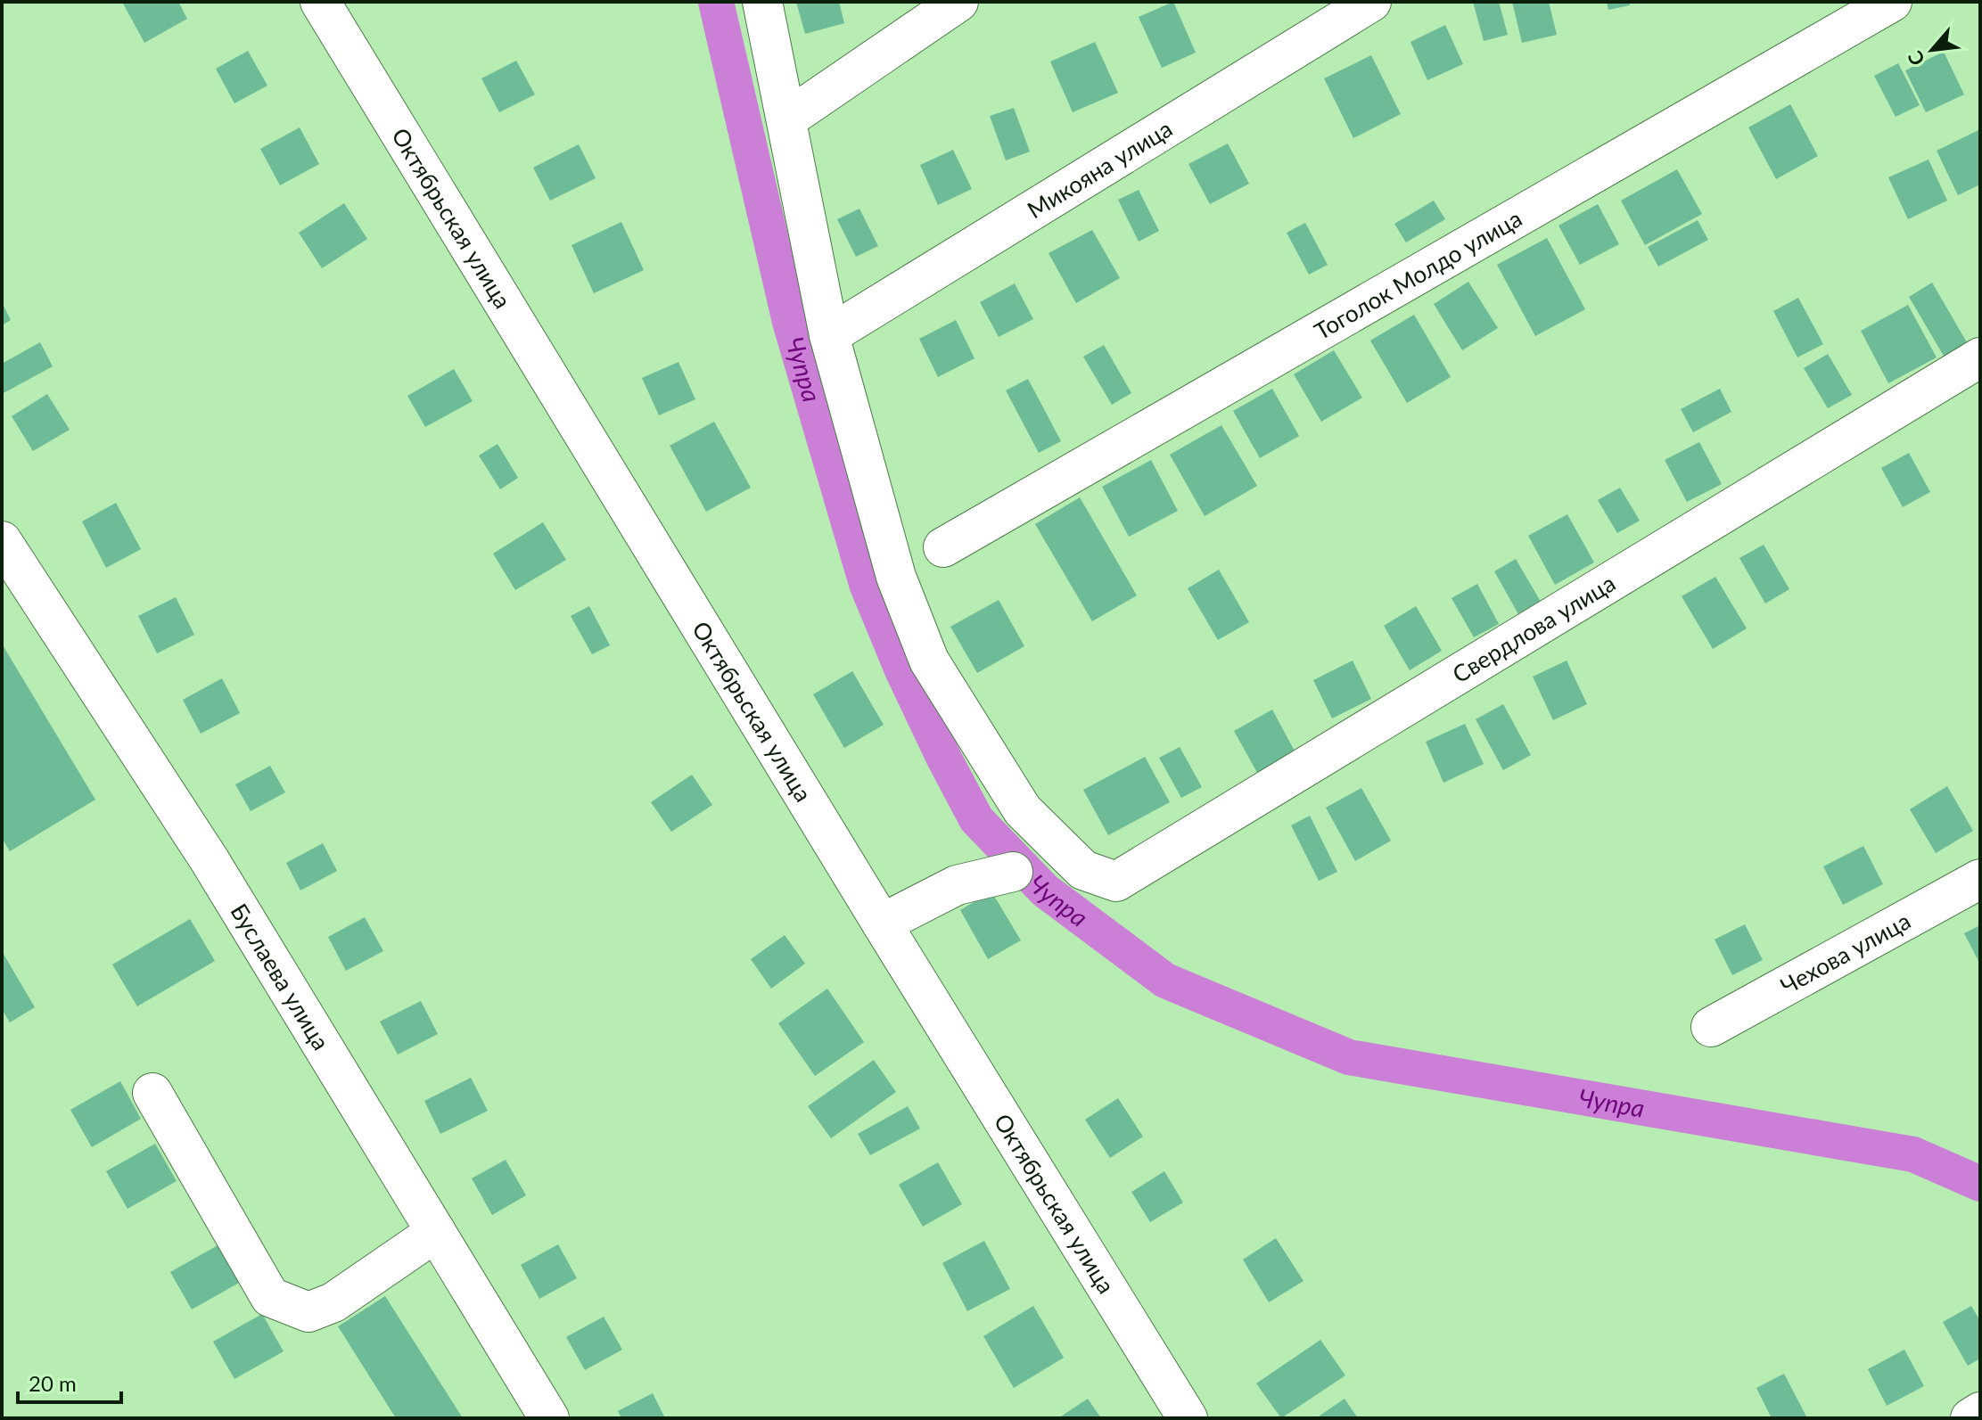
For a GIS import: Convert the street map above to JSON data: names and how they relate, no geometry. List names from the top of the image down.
{
  "streets": {
    "street": [
      "Микояна улица",
      "Октябрьская улица",
      "Тоголок Молдо улица",
      "Свердлова улица",
      "Чехова улица",
      "Буслаева улица"
    ]
  },
  "crossings": [
    ["Микояна улица", "Свердлова улица"]
  ],
  "water": ["Чупра"],
  "scale_bar": "20 m",
  "north": "bottom left"
}
